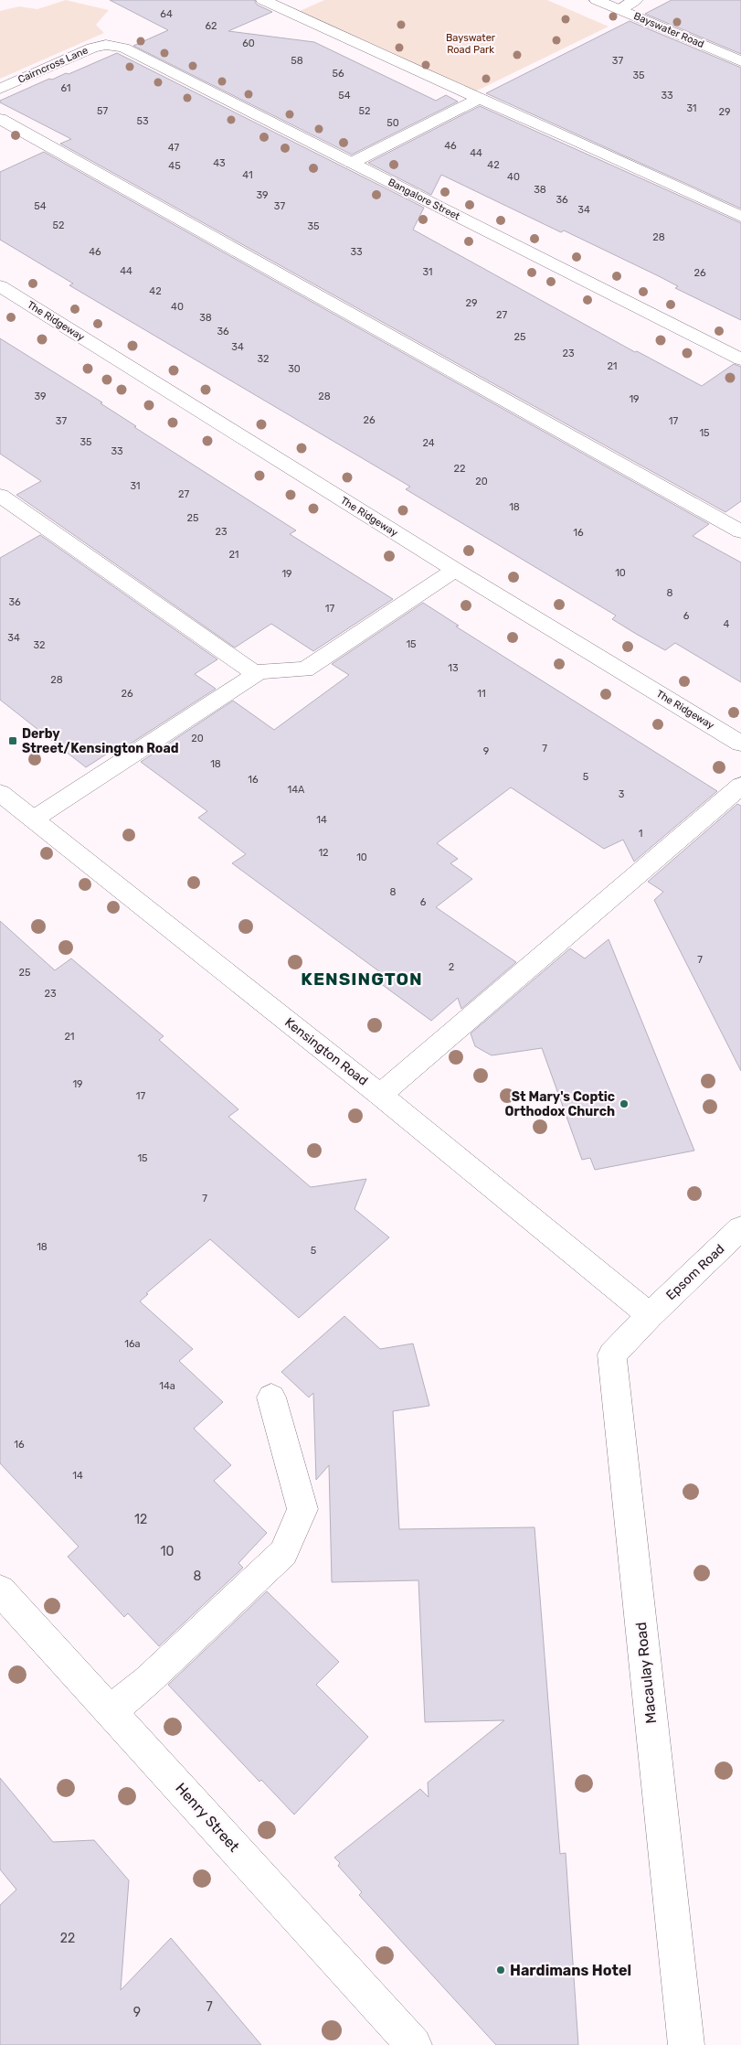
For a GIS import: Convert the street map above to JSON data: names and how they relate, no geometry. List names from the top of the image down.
{
  "streets": {
    "street": [
      "Bayswater Road",
      "Cairncross Lane",
      "Bangalore Street",
      "The Ridgeway",
      "Kensington Road",
      "Epsom Road",
      "Macaulay Road",
      "Henry Street"
    ]
  },
  "crossings": [
    ["Cairncross Lane", "Bangalore Street"],
    ["Kensington Road", "Epsom Road"],
    ["Kensington Road", "Macaulay Road"],
    ["Epsom Road", "Macaulay Road"]
  ],
  "districts": ["KENSINGTON"],
  "parks": ["Bayswater Road Park"],
  "places": {
    "transit": ["Derby Street/Kensington Road"],
    "other": ["St Mary's Coptic Orthodox Church", "Hardimans Hotel"]
  },
  "house_numbers": [
    "64",
    "62",
    "60",
    "58",
    "37",
    "56",
    "35",
    "61",
    "54",
    "33",
    "31",
    "57",
    "52",
    "29",
    "53",
    "50",
    "46",
    "47",
    "44",
    "43",
    "42",
    "45",
    "41",
    "40",
    "38",
    "39",
    "36",
    "54",
    "37",
    "34",
    "52",
    "35",
    "28",
    "46",
    "33",
    "44",
    "31",
    "26",
    "42",
    "29",
    "40",
    "27",
    "38",
    "36",
    "25",
    "34",
    "23",
    "32",
    "21",
    "30",
    "39",
    "28",
    "19",
    "26",
    "37",
    "17",
    "15",
    "35",
    "24",
    "33",
    "22",
    "20",
    "31",
    "27",
    "18",
    "25",
    "23",
    "16",
    "21",
    "10",
    "19",
    "8",
    "36",
    "17",
    "6",
    "4",
    "34",
    "15",
    "32",
    "13",
    "28",
    "26",
    "11",
    "20",
    "7",
    "9",
    "18",
    "5",
    "16",
    "14A",
    "3",
    "14",
    "1",
    "12",
    "10",
    "8",
    "6",
    "7",
    "2",
    "25",
    "23",
    "21",
    "19",
    "17",
    "15",
    "7",
    "18",
    "5",
    "16a",
    "14a",
    "16",
    "14",
    "12",
    "10",
    "8",
    "22",
    "7",
    "9"
  ]
}
